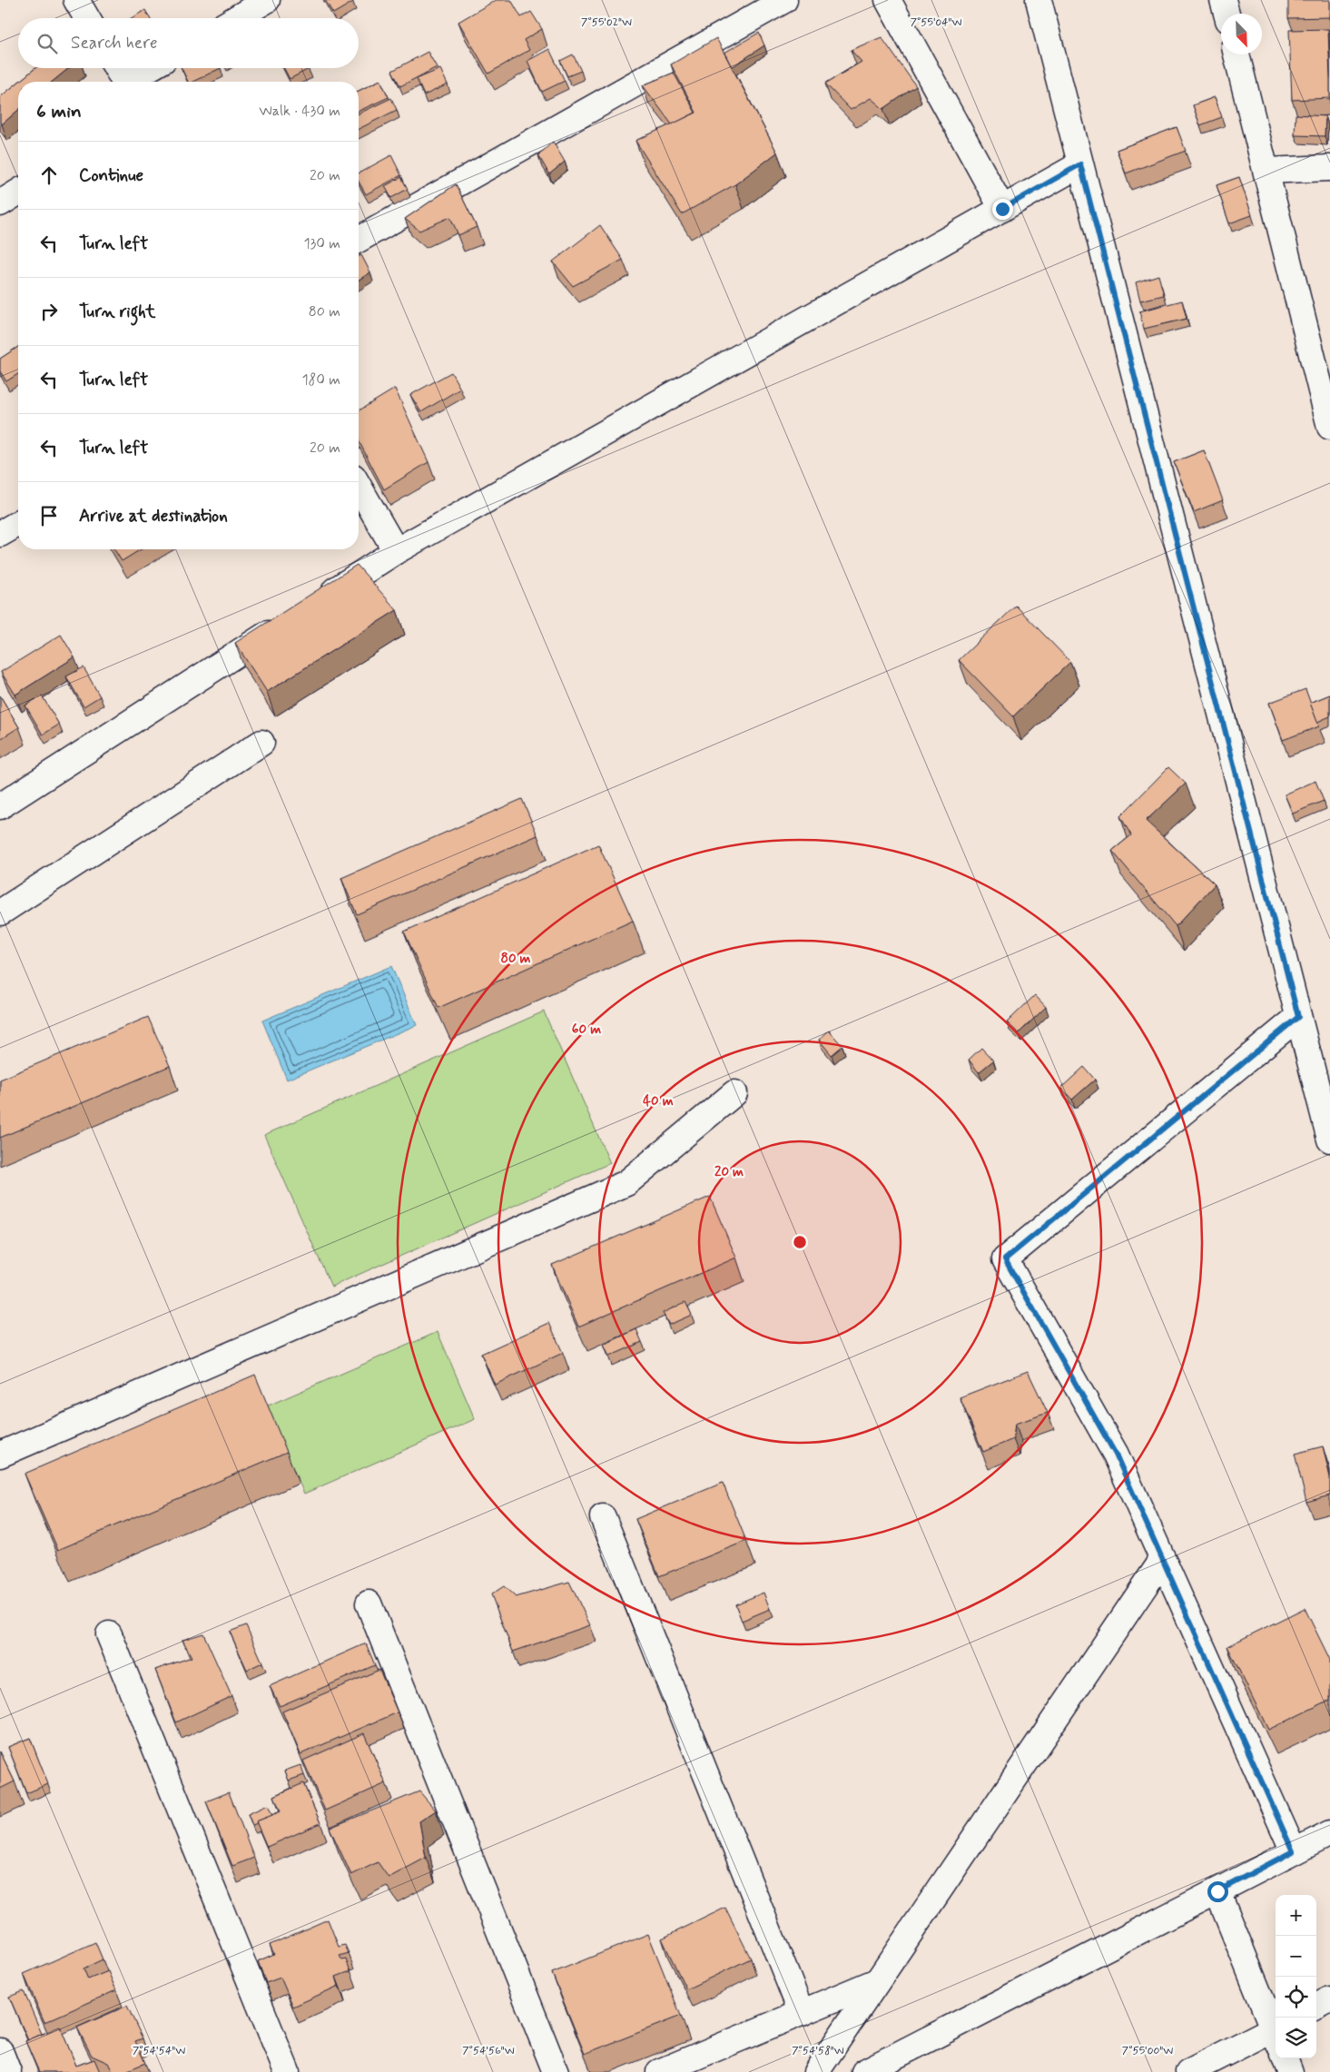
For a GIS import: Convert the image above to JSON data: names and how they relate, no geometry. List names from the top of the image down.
{
  "north": "bottom right",
  "page": {
    "search": "Search here",
    "heading": ["6 min", "Walk · 430 m"],
    "list": [
      ["Continue", "20 m"],
      ["Turn left", "130 m"],
      ["Turn right", "80 m"],
      ["Turn left", "180 m"],
      ["Turn left", "20 m"],
      "Arrive at destination"
    ],
    "map_buttons": ["+", "−"]
  },
  "coordinates": [
    "7°55'02\"W",
    "7°55'04\"W",
    "7°54'54\"W",
    "7°54'56\"W",
    "7°54'58\"W",
    "7°55'00\"W"
  ],
  "rings": [
    "80 m",
    "60 m",
    "40 m",
    "20 m"
  ]
}
